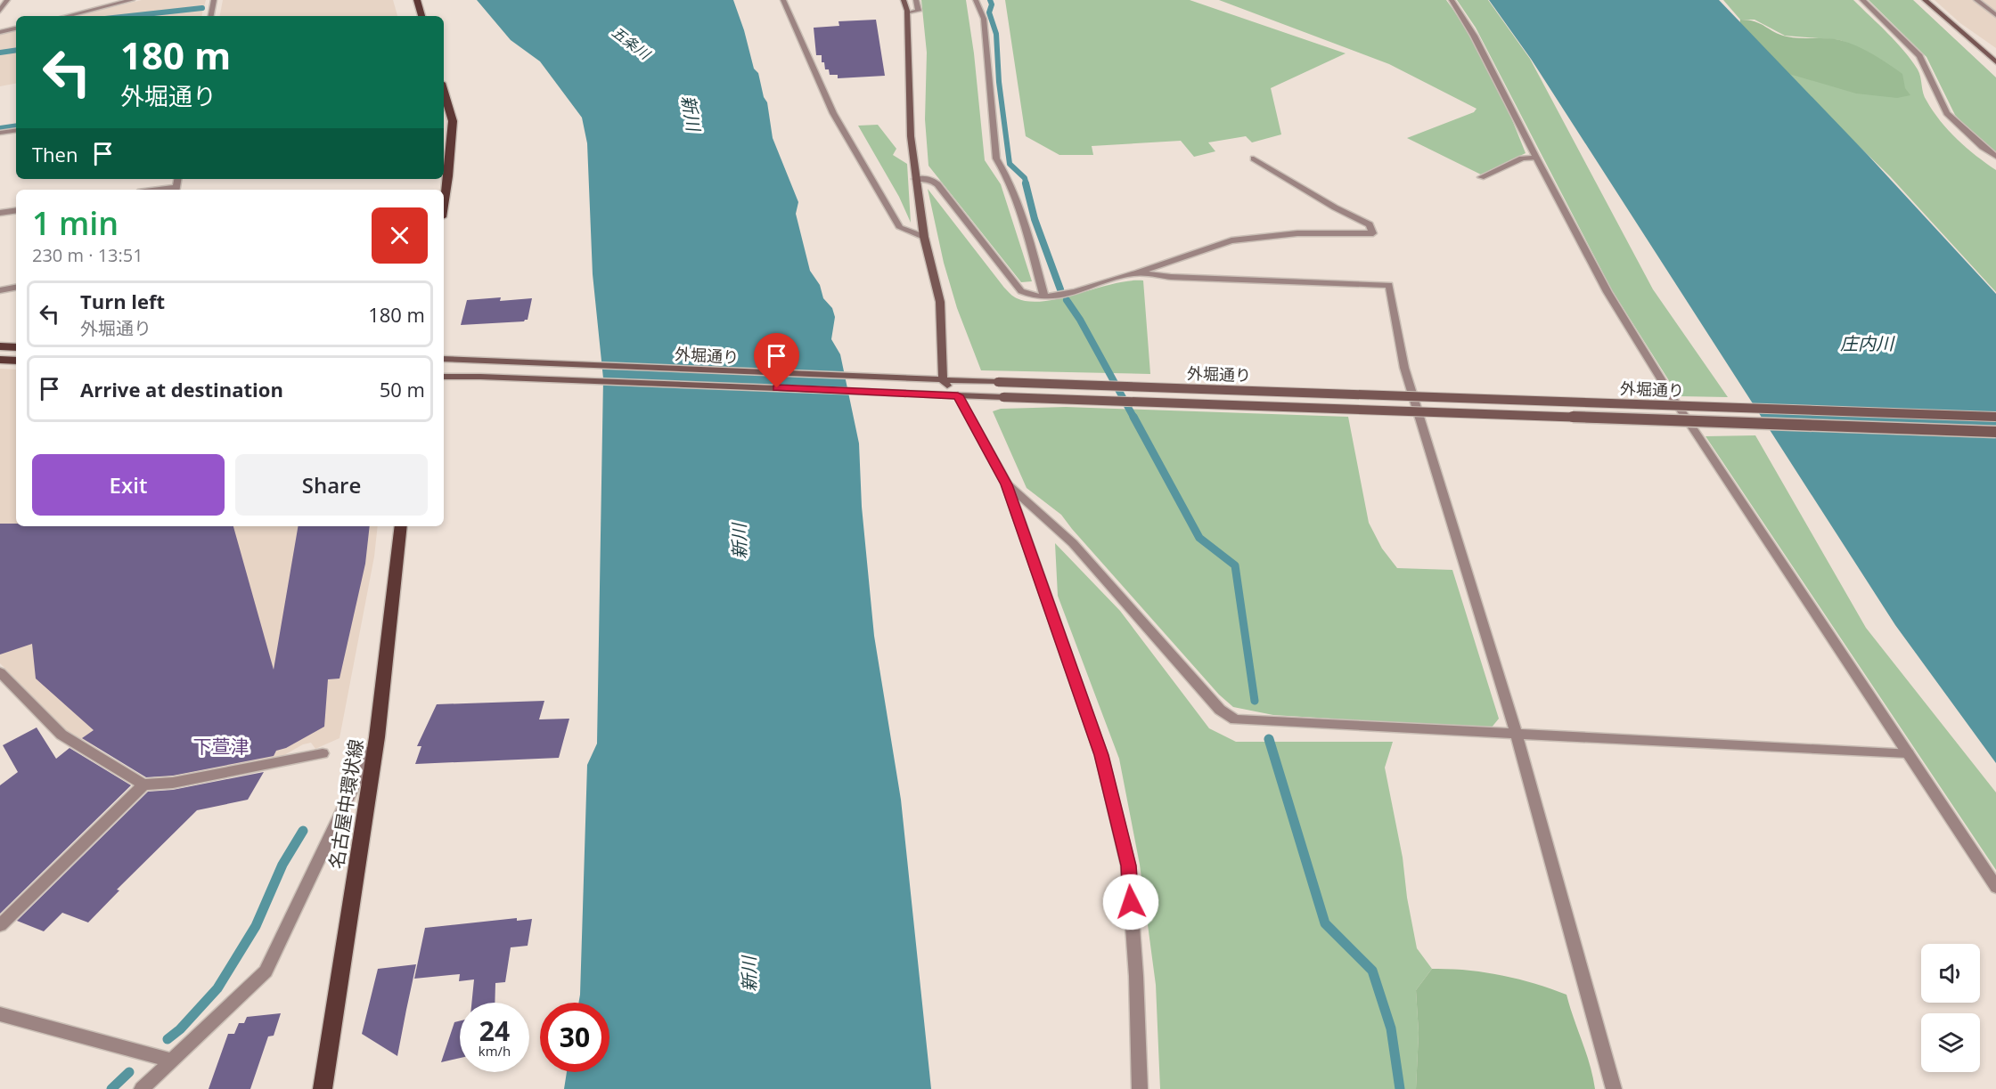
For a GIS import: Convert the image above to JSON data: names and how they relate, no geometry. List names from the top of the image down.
{
  "streets": {
    "main road": ["外堀通り", "名古屋中環状線"]
  },
  "districts": ["下萱津"],
  "water": ["五条川", "新川", "庄内川"],
  "page": {
    "turn": ["180 m", "外堀通り"],
    "then": "Then",
    "heading": ["1 min", "230 m · 13:51"],
    "list": [
      {
        "name": "Turn left",
        "note": "外堀通り",
        "value": "180 m"
      },
      {
        "name": "Arrive at destination",
        "value": "50 m"
      }
    ],
    "buttons": ["Exit", "Share"],
    "speed": "24 km/h",
    "limit": "30"
  }
}
